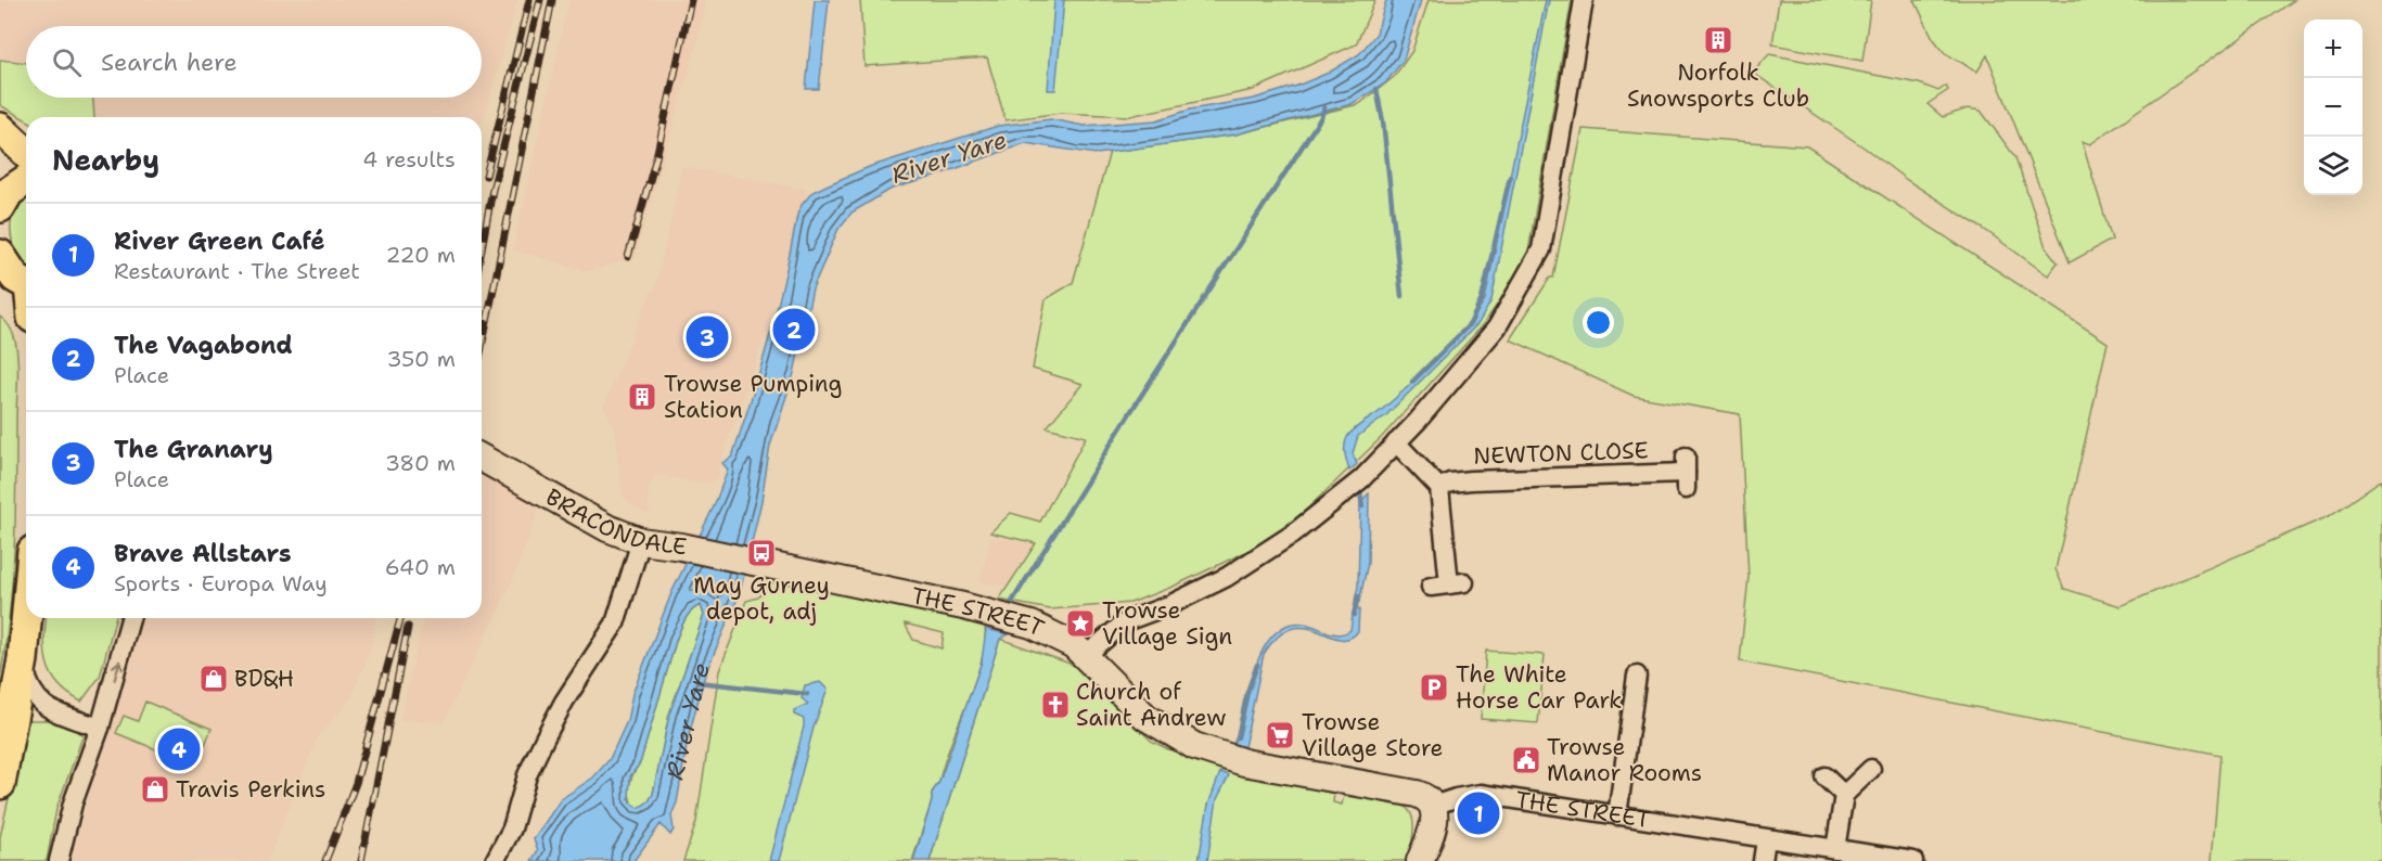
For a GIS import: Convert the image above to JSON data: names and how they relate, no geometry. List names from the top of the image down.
{
  "streets": {
    "street": ["NEWTON CLOSE", "BRACONDALE", "THE STREET"]
  },
  "crossings": [
    ["BRACONDALE", "THE STREET"]
  ],
  "water": ["River Yare"],
  "places": {
    "building": ["Norfolk Snowsports Club", "Trowse Pumping Station"],
    "bus stop": ["May Gurney depot, adj"],
    "place": ["Trowse Village Sign"],
    "shop": ["BD&H", "Travis Perkins"],
    "parking": ["The White Horse Car Park"],
    "church": ["Church of Saint Andrew"],
    "supermarket": ["Trowse Village Store"],
    "public building": ["Trowse Manor Rooms"]
  },
  "page": {
    "map_buttons": ["+", "−"],
    "search": "Search here",
    "heading": ["Nearby", "4 results"],
    "list": [
      {
        "mark": "1",
        "name": "River Green Café",
        "note": "Restaurant · The Street",
        "value": "220 m"
      },
      {
        "mark": "2",
        "name": "The Vagabond",
        "note": "Place",
        "value": "350 m"
      },
      {
        "mark": "3",
        "name": "The Granary",
        "note": "Place",
        "value": "380 m"
      },
      {
        "mark": "4",
        "name": "Brave Allstars",
        "note": "Sports · Europa Way",
        "value": "640 m"
      }
    ],
    "pins": [
      "2",
      "3",
      "4",
      "1"
    ]
  }
}
